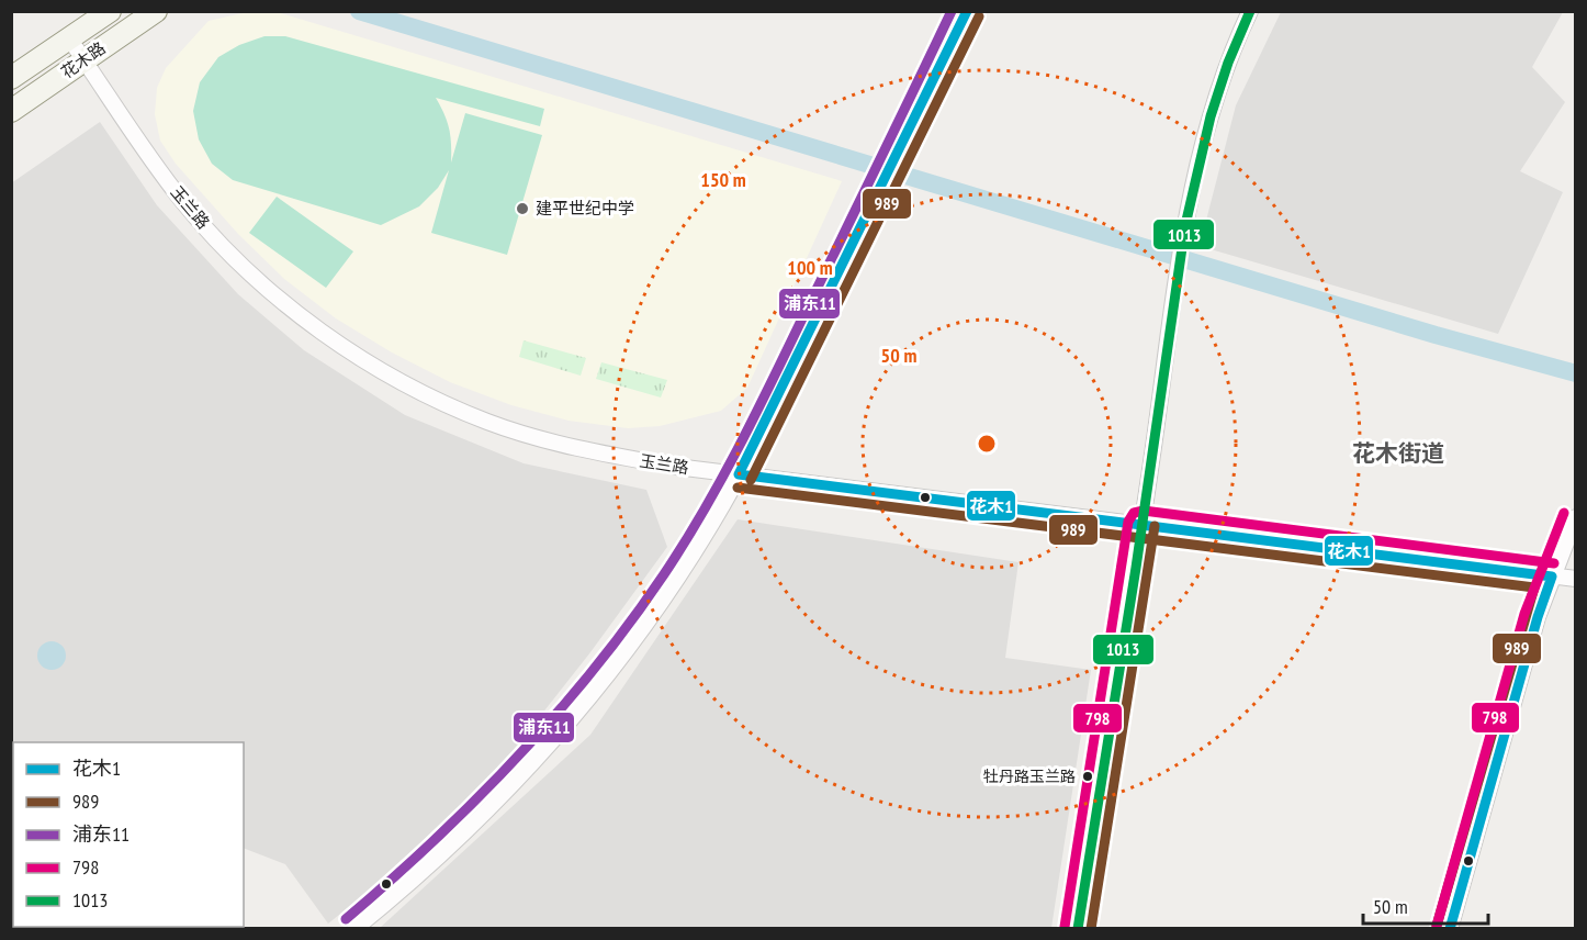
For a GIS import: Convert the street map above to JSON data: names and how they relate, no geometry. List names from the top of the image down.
{
  "streets": {
    "main road": ["花木路"],
    "street": ["玉兰路"]
  },
  "crossings": [
    ["花木路", "玉兰路"]
  ],
  "districts": ["花木街道"],
  "places": ["建平世纪中学", "牡丹路玉兰路"],
  "lines": [
    "transit line 花木1",
    "transit line 浦东11",
    "transit line 1013",
    "transit line 989",
    "transit line 798"
  ],
  "legend": [
    "花木1",
    "989",
    "浦东11",
    "798",
    "1013"
  ],
  "scale_bar": "50 m",
  "rings": ["150 m", "100 m", "50 m"]
}
